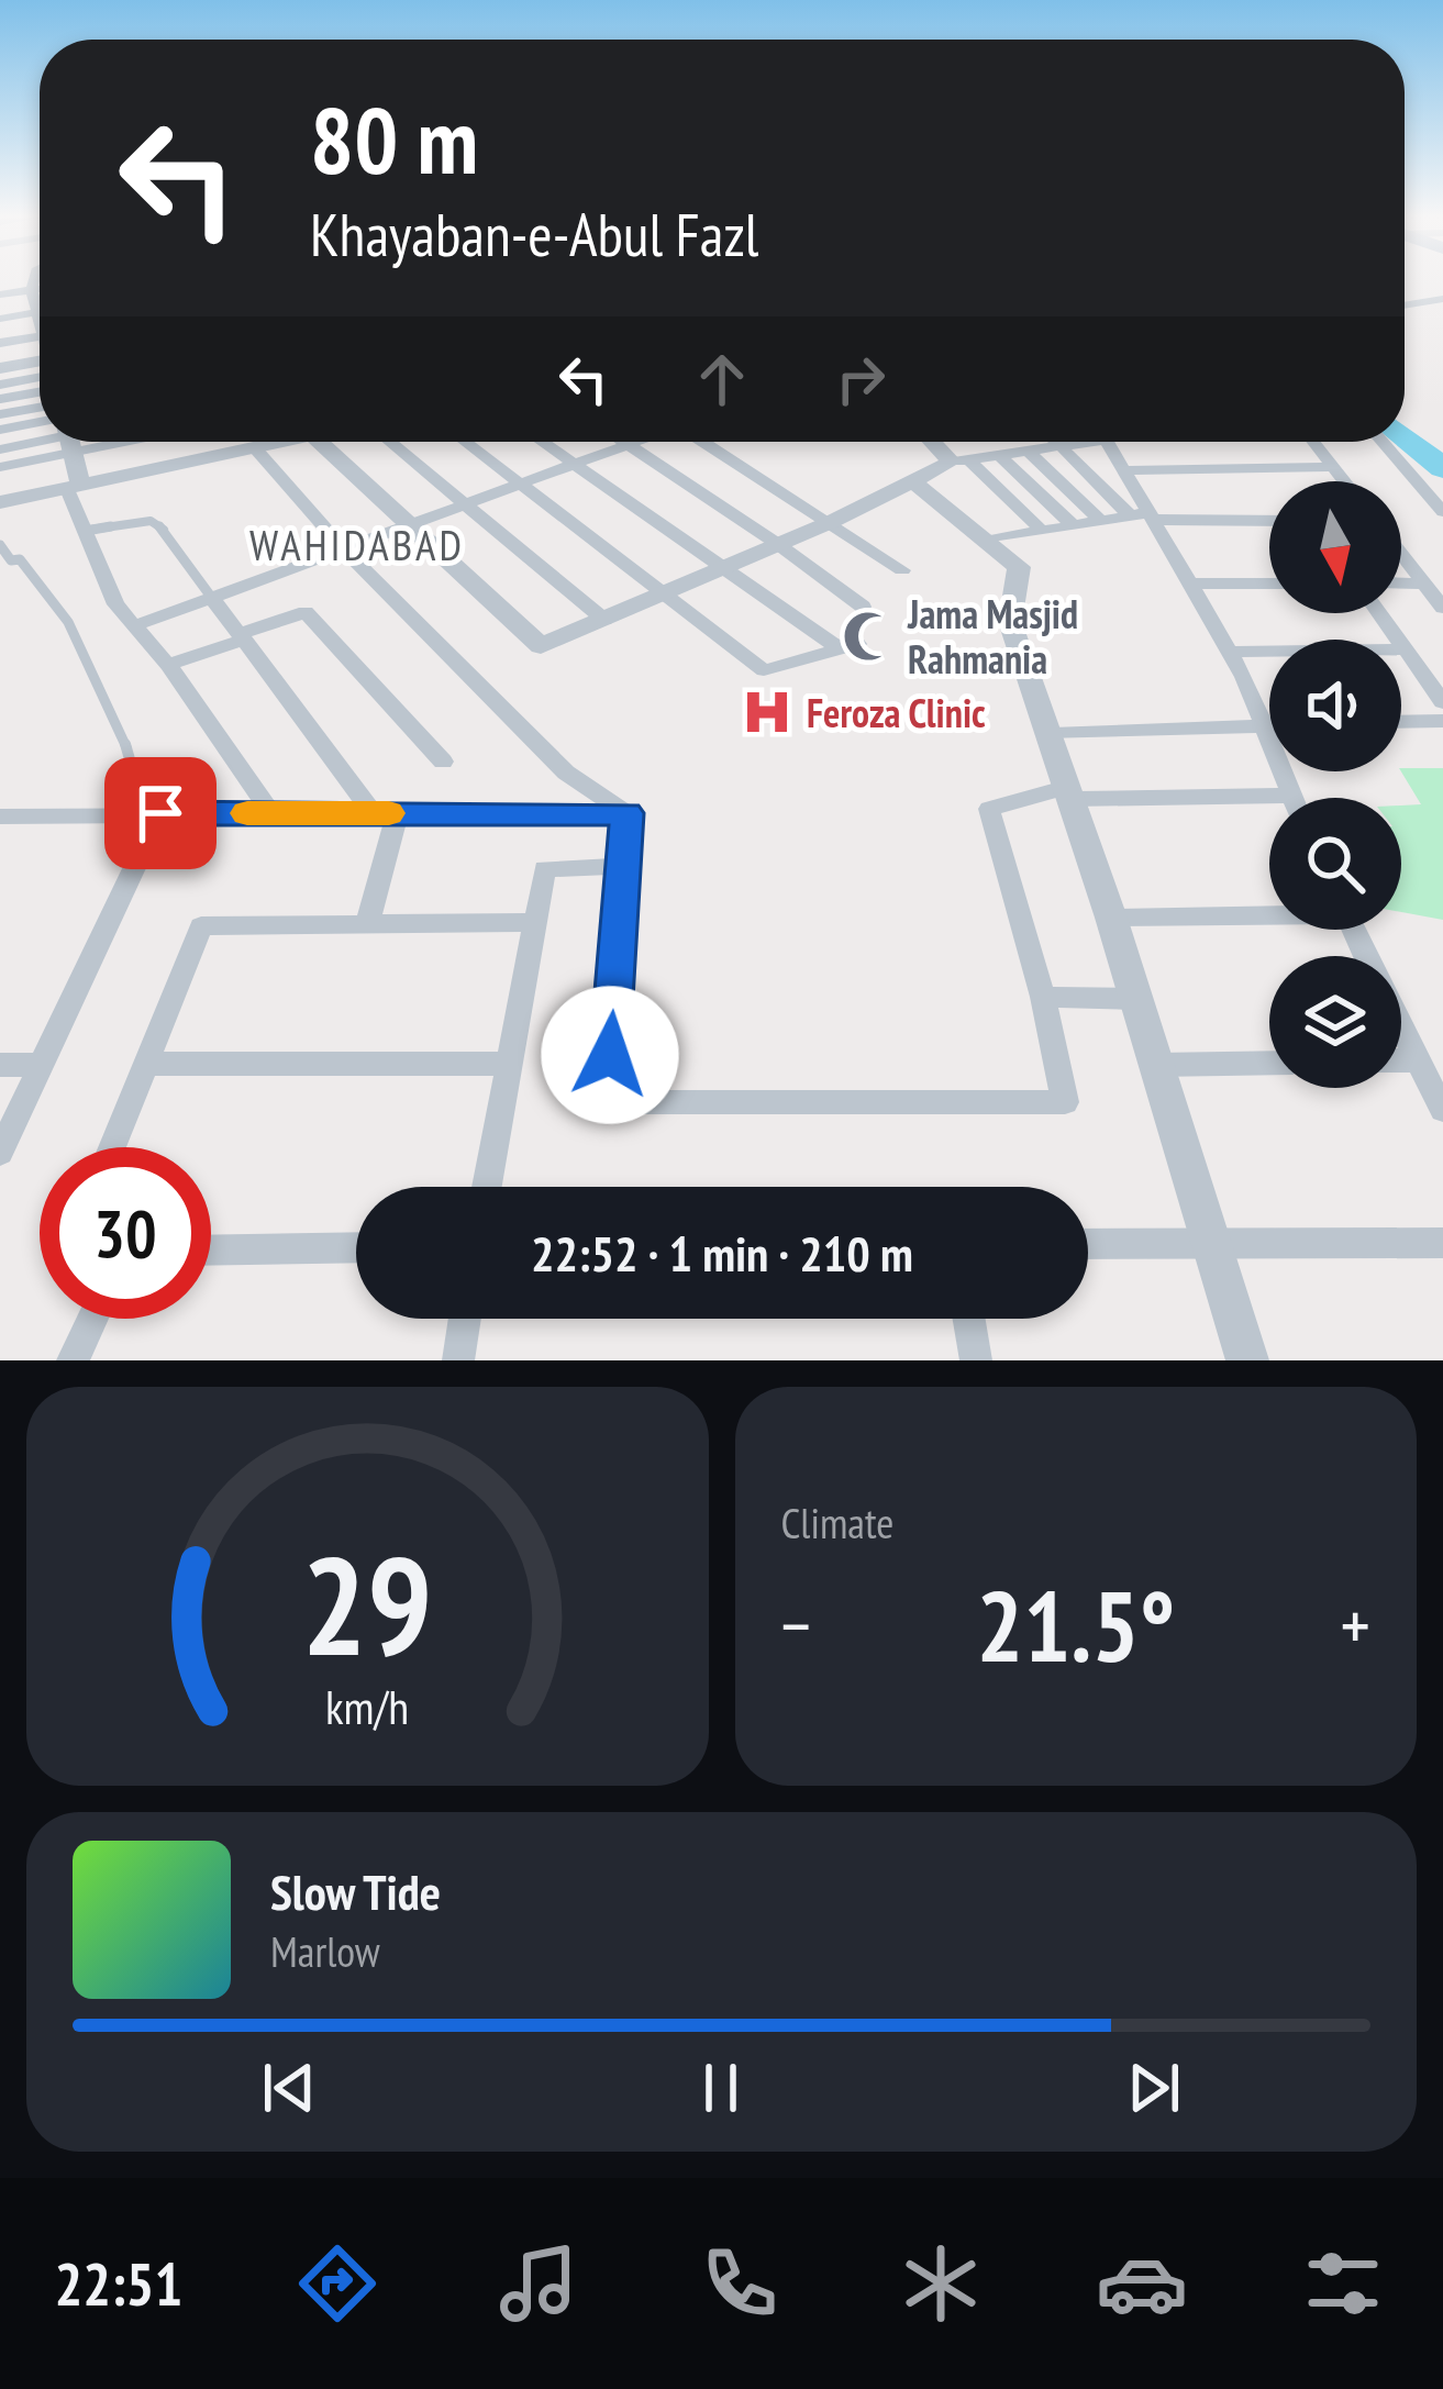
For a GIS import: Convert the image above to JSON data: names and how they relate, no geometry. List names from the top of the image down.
{
  "districts": ["WAHIDABAD"],
  "places": {
    "mosque": ["Jama Masjid Rahmania"],
    "hospital": ["Feroza Clinic"]
  },
  "north": "bottom",
  "page": {
    "turn": ["80 m", "Khayaban-e-Abul Fazl"],
    "limit": "30",
    "trip": "22:52 · 1 min · 210 m",
    "tile": "Climate",
    "heat": ["−", "21.5°", "+"],
    "song": ["Slow Tide", "Marlow"],
    "tabs": "22:51",
    "gauge": ["29", "km/h"]
  }
}
